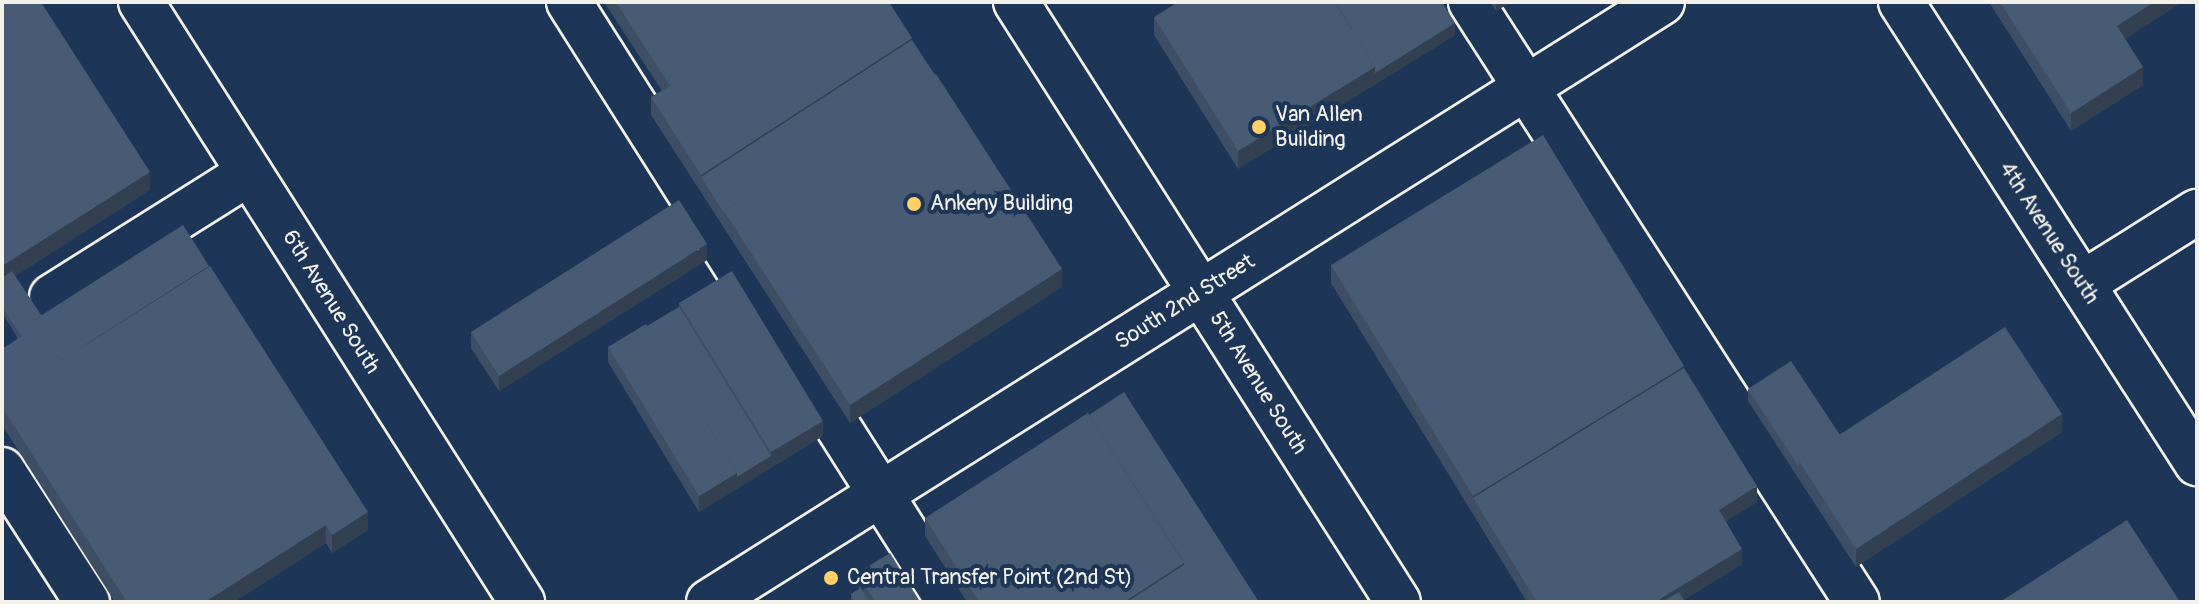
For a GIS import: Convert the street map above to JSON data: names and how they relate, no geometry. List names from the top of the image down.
{
  "streets": {
    "street": [
      "4th Avenue South",
      "6th Avenue South",
      "South 2nd Street",
      "5th Avenue South"
    ]
  },
  "crossings": [
    ["South 2nd Street", "5th Avenue South"]
  ],
  "places": ["Van Allen Building", "Ankeny Building", "Central Transfer Point (2nd St)"]
}
